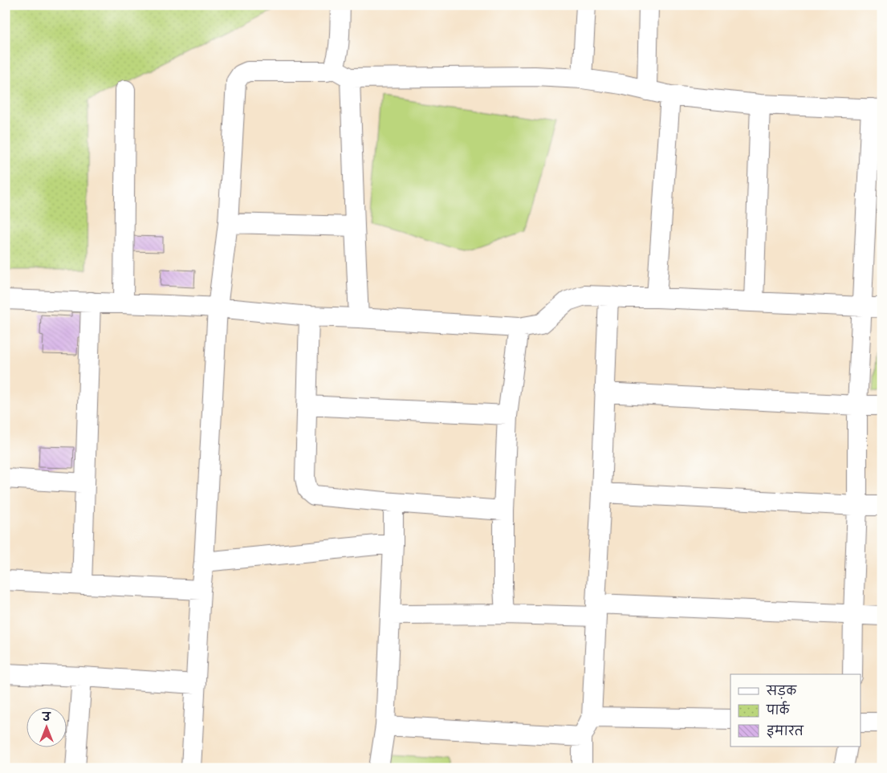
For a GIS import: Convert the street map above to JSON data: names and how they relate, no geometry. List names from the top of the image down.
{
  "legend": ["सड़क", "पार्क", "इमारत"],
  "north": "top"
}
